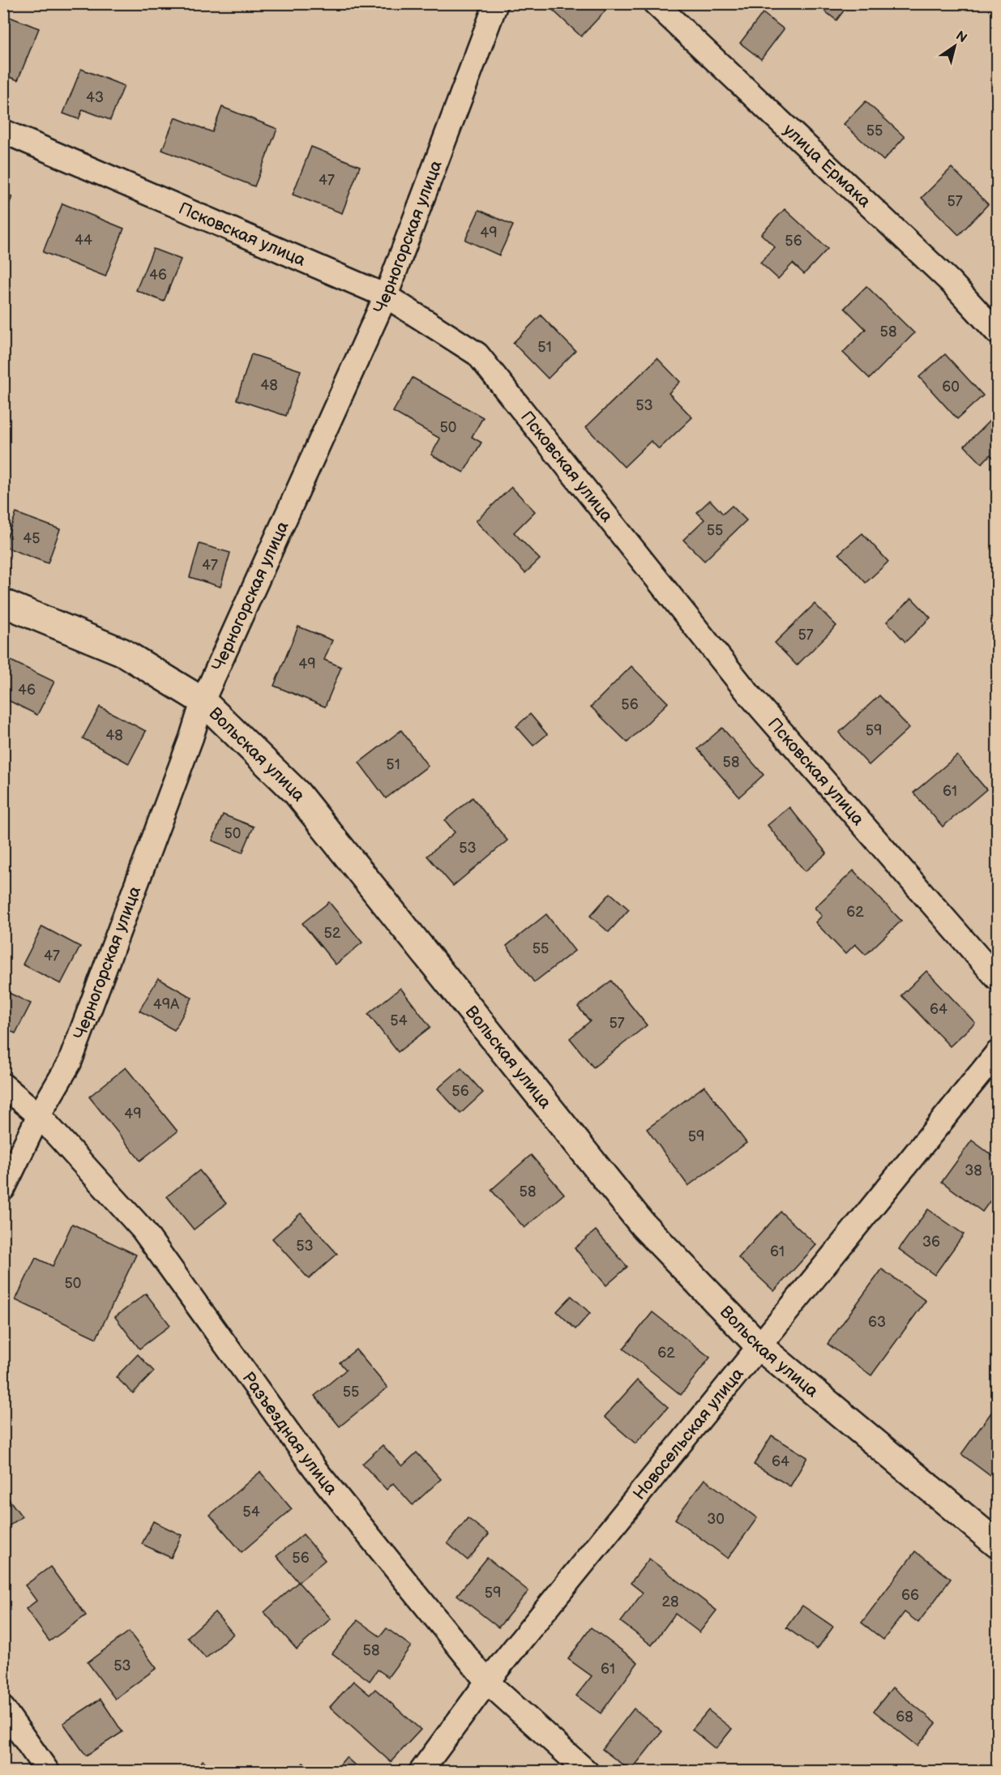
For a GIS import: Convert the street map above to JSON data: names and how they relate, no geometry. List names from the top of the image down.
{
  "streets": {
    "street": [
      "улица Ермака",
      "Псковская улица",
      "Черногорская улица",
      "Вольская улица",
      "Разъездная улица",
      "Новосельская улица"
    ]
  },
  "crossings": [
    ["Псковская улица", "Черногорская улица"],
    ["Черногорская улица", "Вольская улица"],
    ["Черногорская улица", "Разъездная улица"],
    ["Вольская улица", "Новосельская улица"],
    ["Разъездная улица", "Новосельская улица"]
  ],
  "house_numbers": [
    "43",
    "55",
    "47",
    "57",
    "49",
    "44",
    "56",
    "46",
    "58",
    "51",
    "48",
    "60",
    "53",
    "50",
    "55",
    "45",
    "47",
    "57",
    "49",
    "46",
    "56",
    "59",
    "48",
    "58",
    "51",
    "61",
    "50",
    "53",
    "62",
    "52",
    "55",
    "47",
    "49А",
    "64",
    "54",
    "57",
    "56",
    "49",
    "59",
    "38",
    "58",
    "36",
    "53",
    "61",
    "50",
    "63",
    "62",
    "55",
    "64",
    "54",
    "30",
    "56",
    "59",
    "66",
    "28",
    "58",
    "53",
    "61",
    "68"
  ],
  "north": "top right"
}
